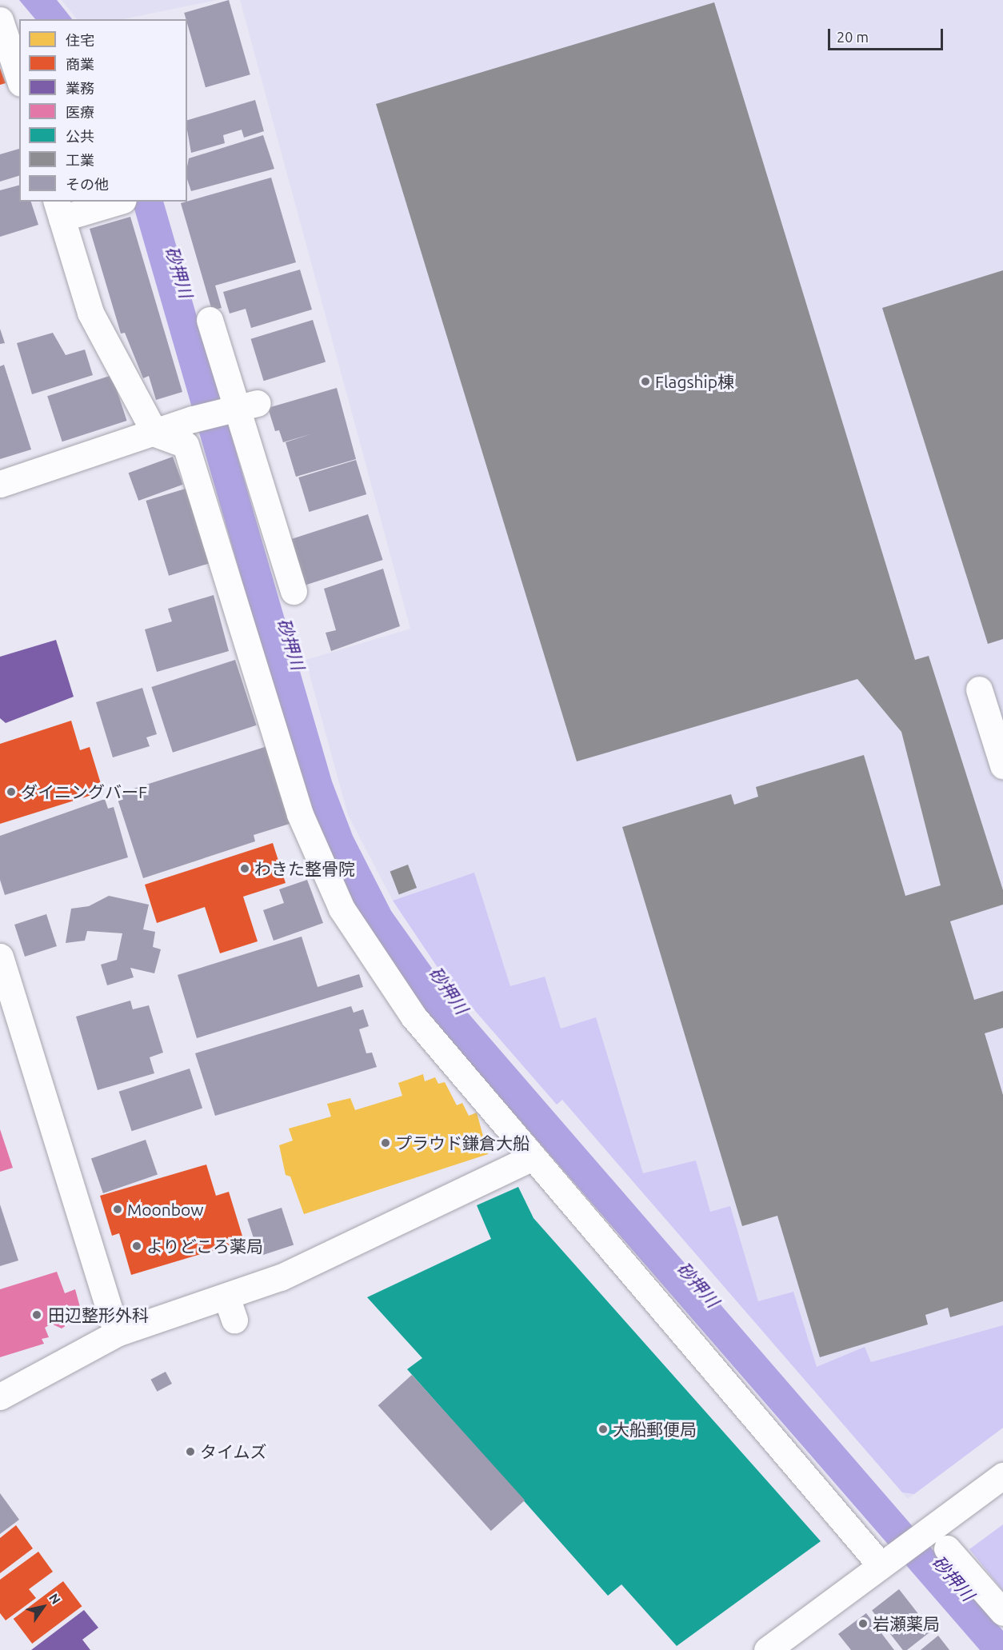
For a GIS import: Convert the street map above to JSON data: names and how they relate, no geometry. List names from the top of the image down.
{
  "water": ["砂押川"],
  "places": [
    "Flagship棟",
    "ダイニングバーF",
    "わきた整骨院",
    "プラウド鎌倉大船",
    "Moonbow",
    "よりどころ薬局",
    "田辺整形外科",
    "大船郵便局",
    "タイムズ",
    "岩瀬薬局"
  ],
  "legend": [
    "住宅",
    "商業",
    "業務",
    "医療",
    "公共",
    "工業",
    "その他"
  ],
  "scale_bar": "20 m",
  "north": "top right"
}
